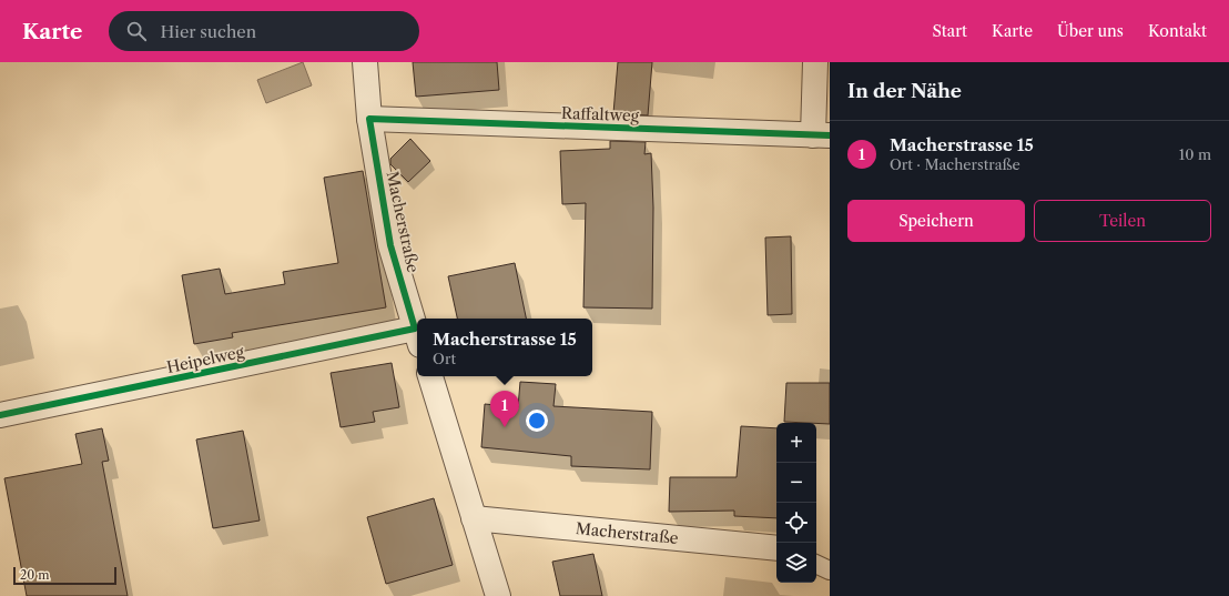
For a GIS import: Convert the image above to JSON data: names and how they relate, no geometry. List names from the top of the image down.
{
  "streets": {
    "street": ["Raffaltweg", "Macherstraße", "Heipelweg"]
  },
  "crossings": [
    ["Raffaltweg", "Macherstraße"]
  ],
  "scale_bar": "20 m",
  "page": {
    "header": "Karte",
    "search": "Hier suchen",
    "nav": [
      "Start",
      "Karte",
      "Über uns",
      "Kontakt"
    ],
    "heading": "In der Nähe",
    "list": [
      {
        "mark": "1",
        "name": "Macherstrasse 15",
        "note": "Ort · Macherstraße",
        "value": "10 m"
      }
    ],
    "buttons": ["Speichern", "Teilen"],
    "popup": ["Macherstrasse 15", "Ort"],
    "pins": "1",
    "map_buttons": ["+", "−"],
    "scale": "20 m"
  }
}
